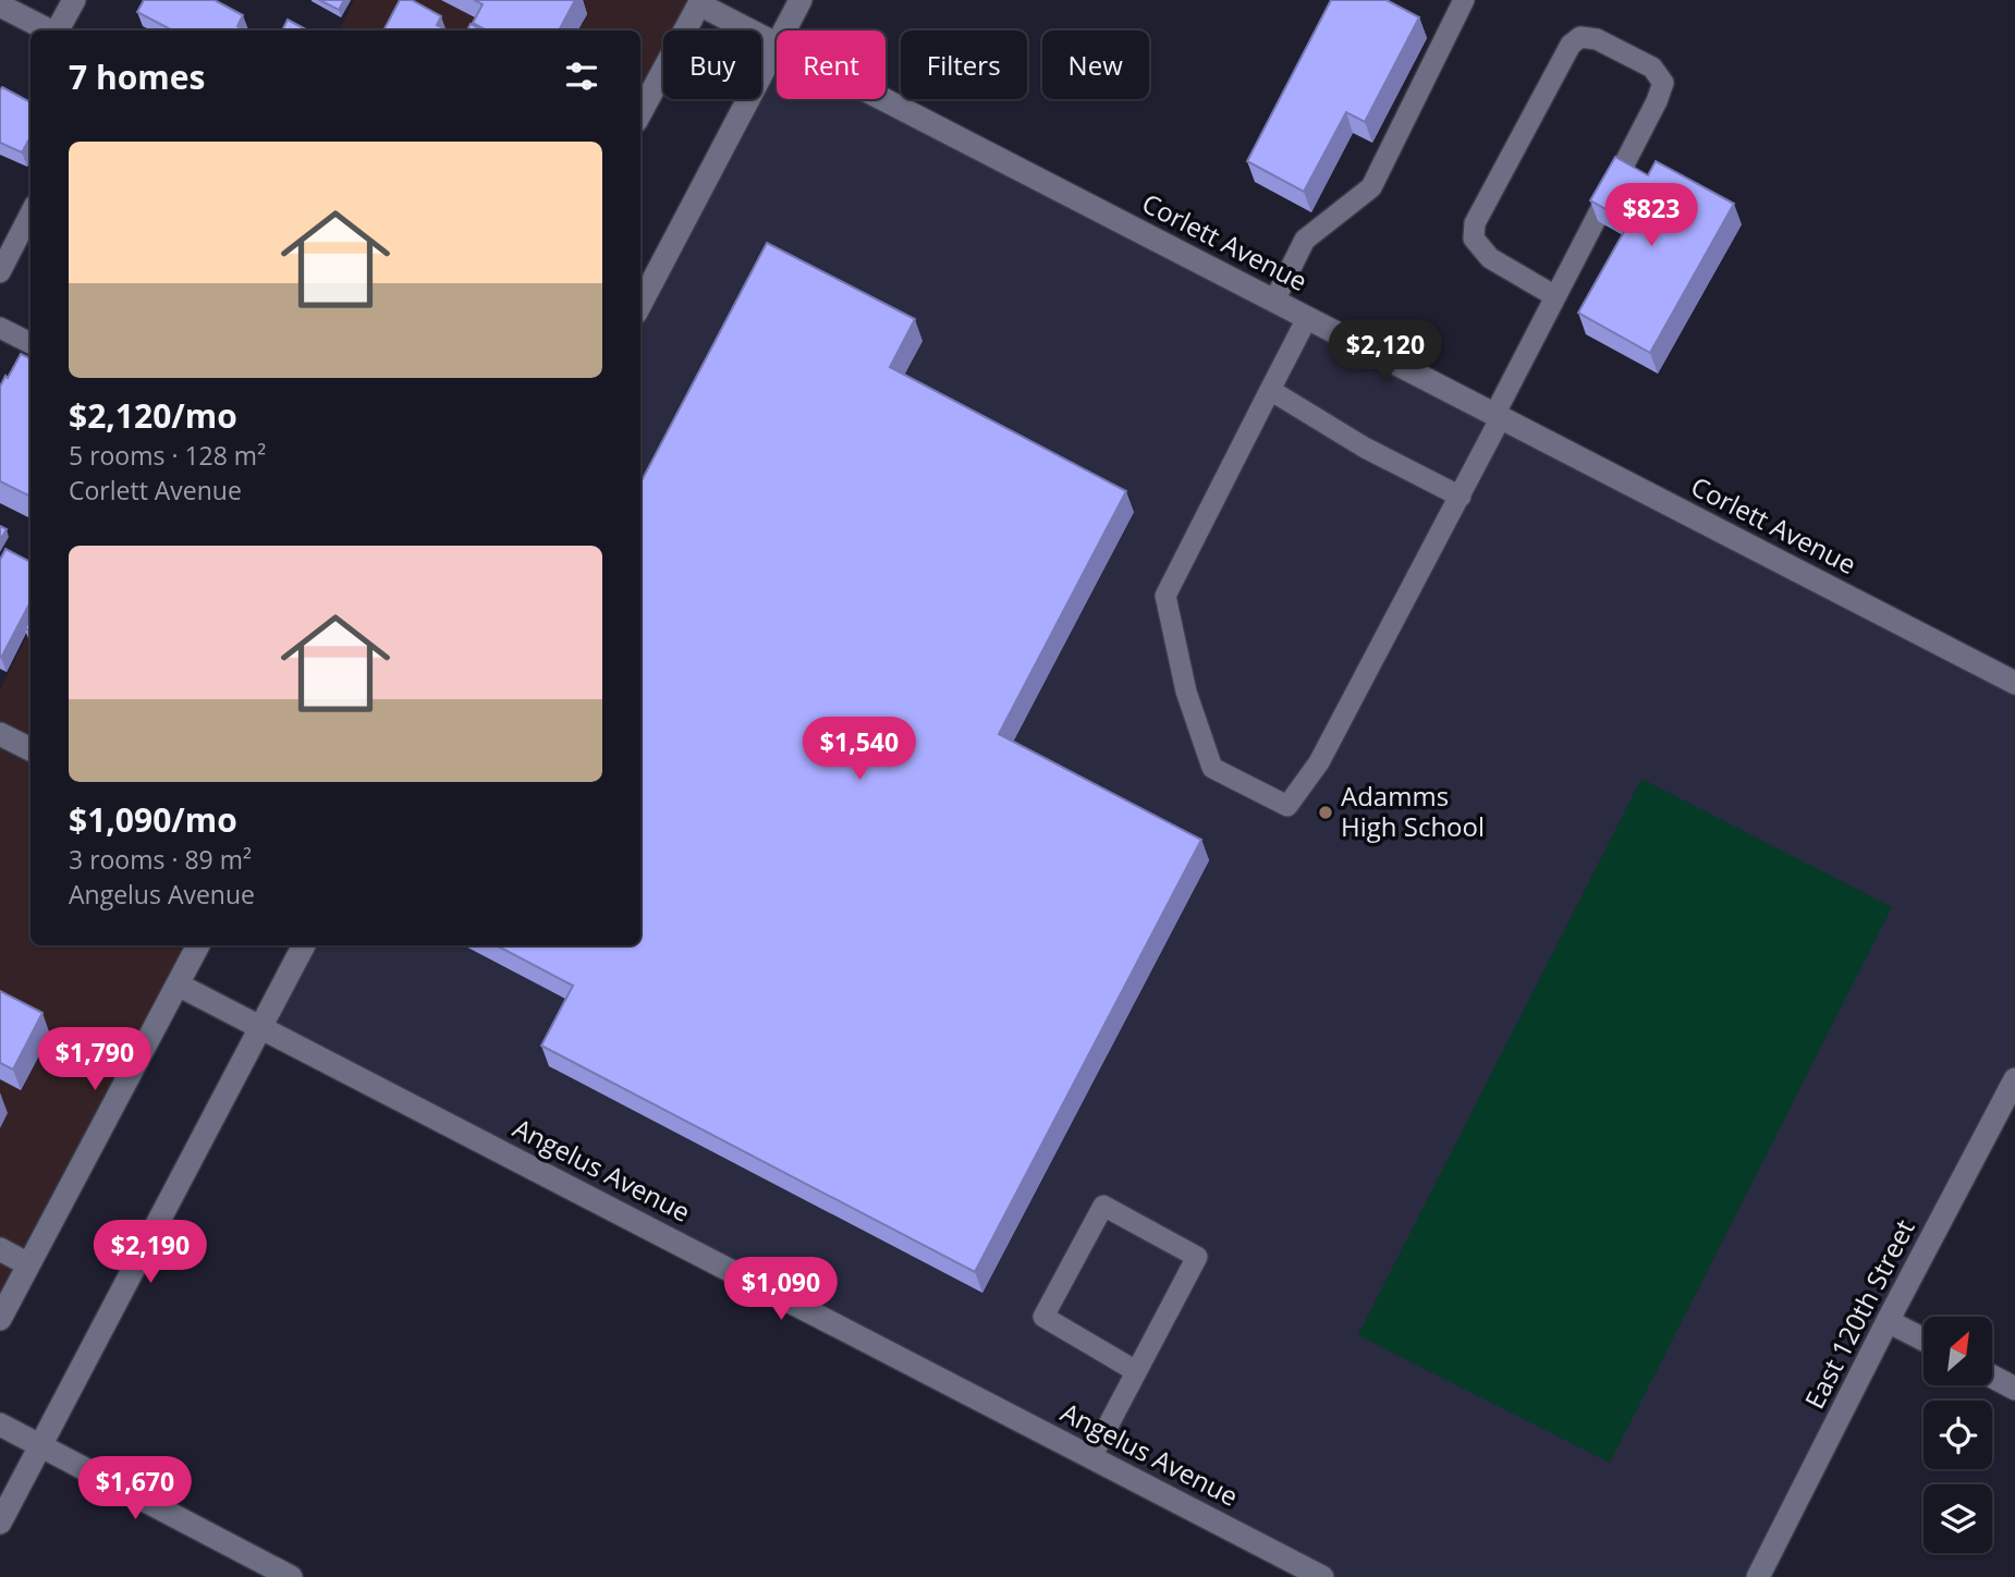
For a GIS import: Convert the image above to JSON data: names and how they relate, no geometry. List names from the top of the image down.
{
  "streets": {
    "street": ["Corlett Avenue", "Angelus Avenue", "East 120th Street"]
  },
  "places": ["Adamms High School"],
  "north": "top right",
  "page": {
    "chip": [
      "Buy",
      "Rent",
      "Filters",
      "New"
    ],
    "heading": "7 homes",
    "list": [
      {
        "name": "$2,120/mo",
        "note": "5 rooms · 128 m² · Corlett Avenue"
      },
      {
        "name": "$1,090/mo",
        "note": "3 rooms · 89 m² · Angelus Avenue"
      }
    ],
    "price": [
      "$823",
      "$2,120",
      "$1,540",
      "$1,790",
      "$2,190",
      "$1,090",
      "$1,670"
    ]
  }
}
